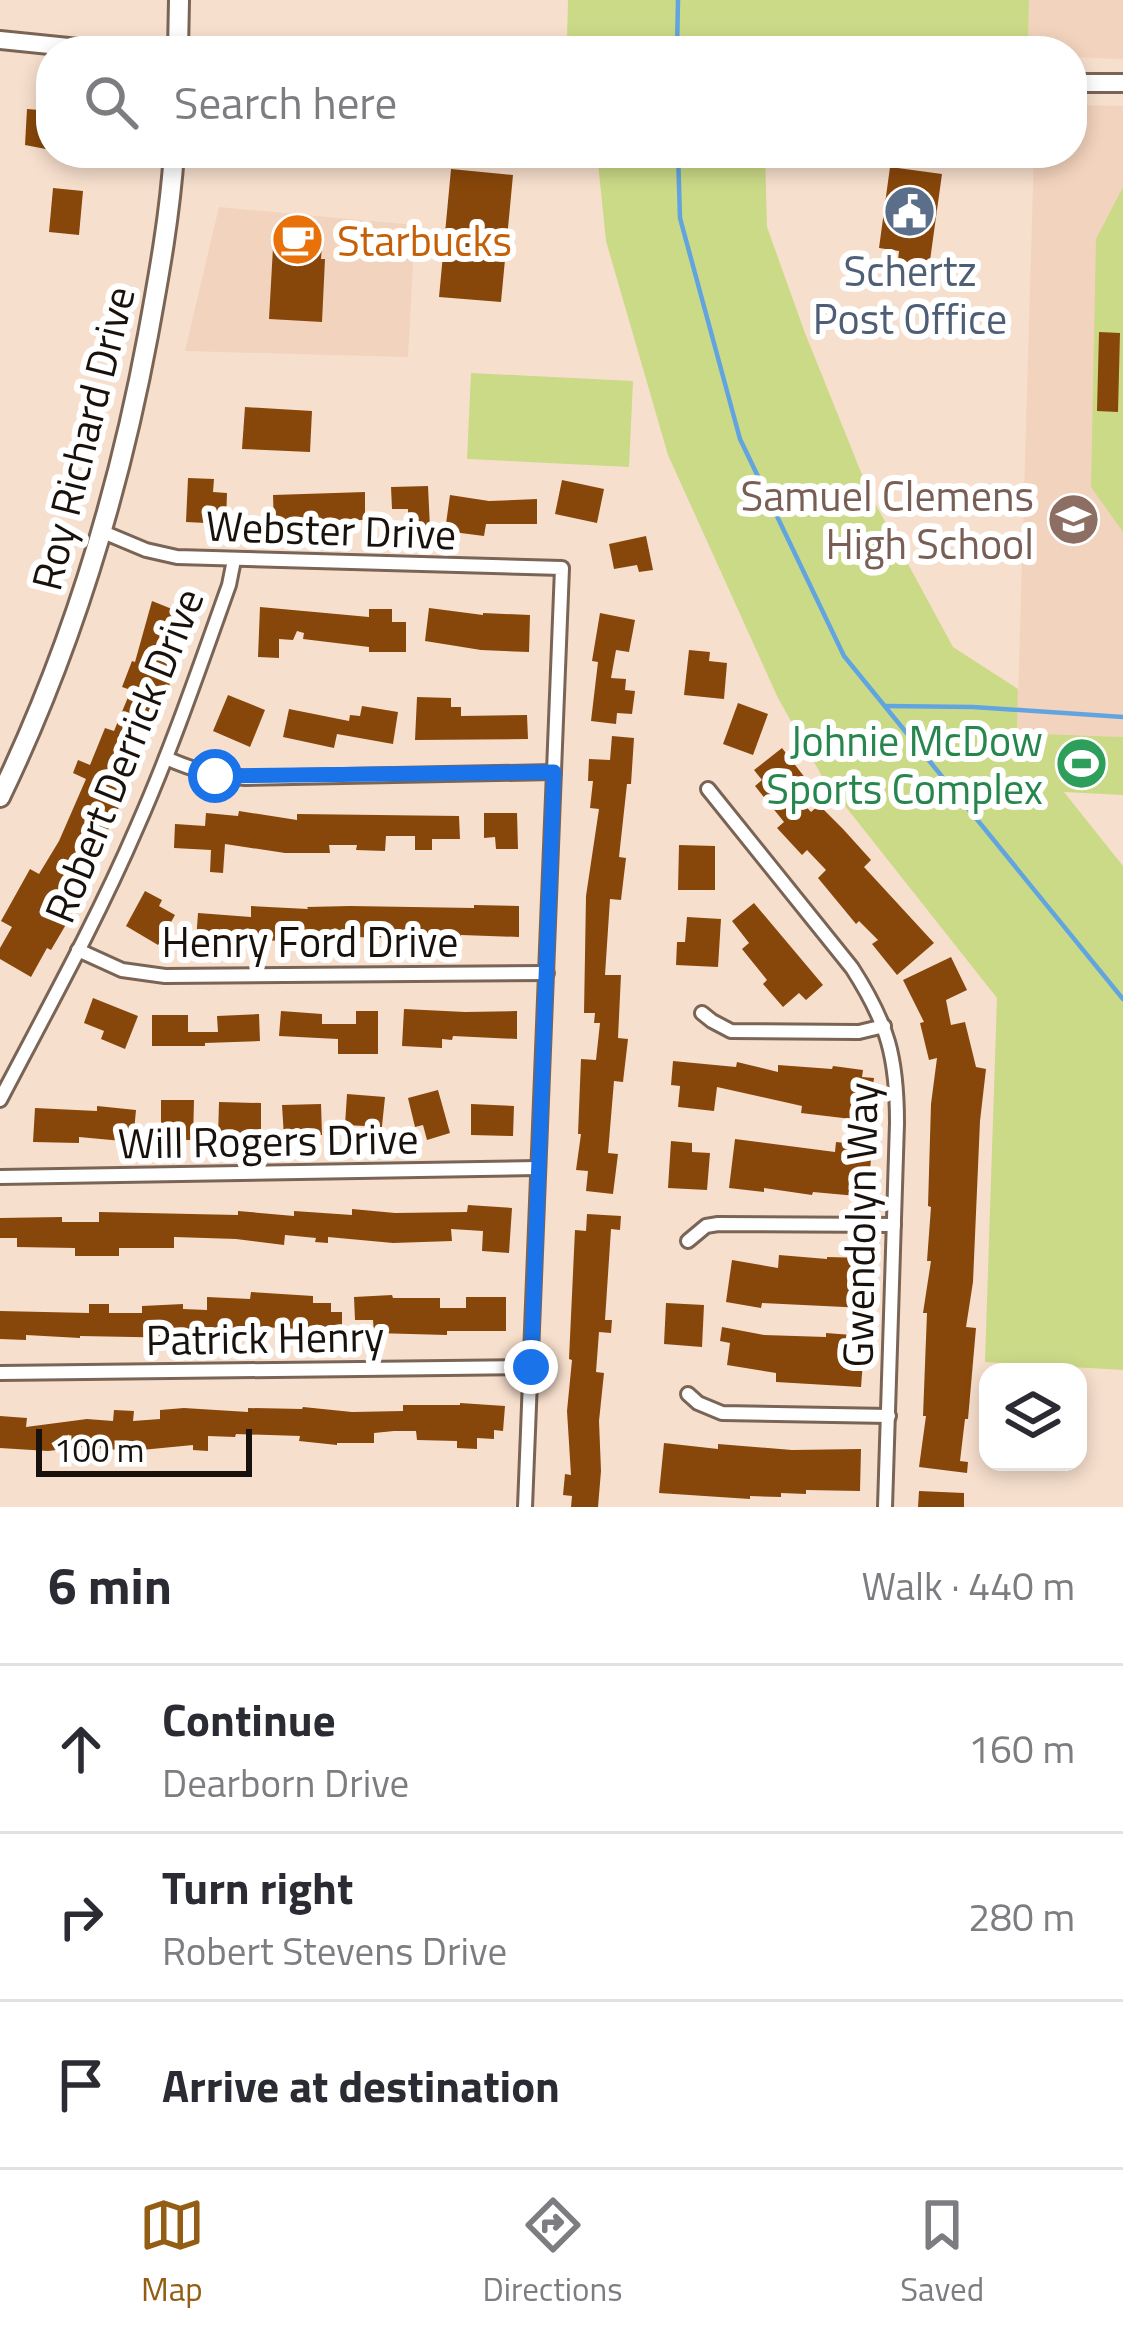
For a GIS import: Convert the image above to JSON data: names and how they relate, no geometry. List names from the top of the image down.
{
  "streets": {
    "main road": ["Roy Richard Drive"],
    "street": [
      "Webster Drive",
      "Robert Derrick Drive",
      "Henry Ford Drive",
      "Will Rogers Drive",
      "Gwendolyn Way",
      "Patrick Henry"
    ]
  },
  "crossings": [
    ["Roy Richard Drive", "Webster Drive"],
    ["Webster Drive", "Robert Derrick Drive"],
    ["Robert Derrick Drive", "Henry Ford Drive"]
  ],
  "places": {
    "public building": ["Schertz Post Office"],
    "cafe": ["Starbucks"],
    "school or university": ["Samuel Clemens High School"],
    "sports": ["Johnie McDow Sports Complex"]
  },
  "scale_bar": "100 m",
  "page": {
    "search": "Search here",
    "scale": "100 m",
    "heading": ["6 min", "Walk · 440 m"],
    "list": [
      ["Continue", "Dearborn Drive", "160 m"],
      ["Turn right", "Robert Stevens Drive", "280 m"],
      "Arrive at destination"
    ],
    "nav": ["Map", "Directions", "Saved"]
  }
}
